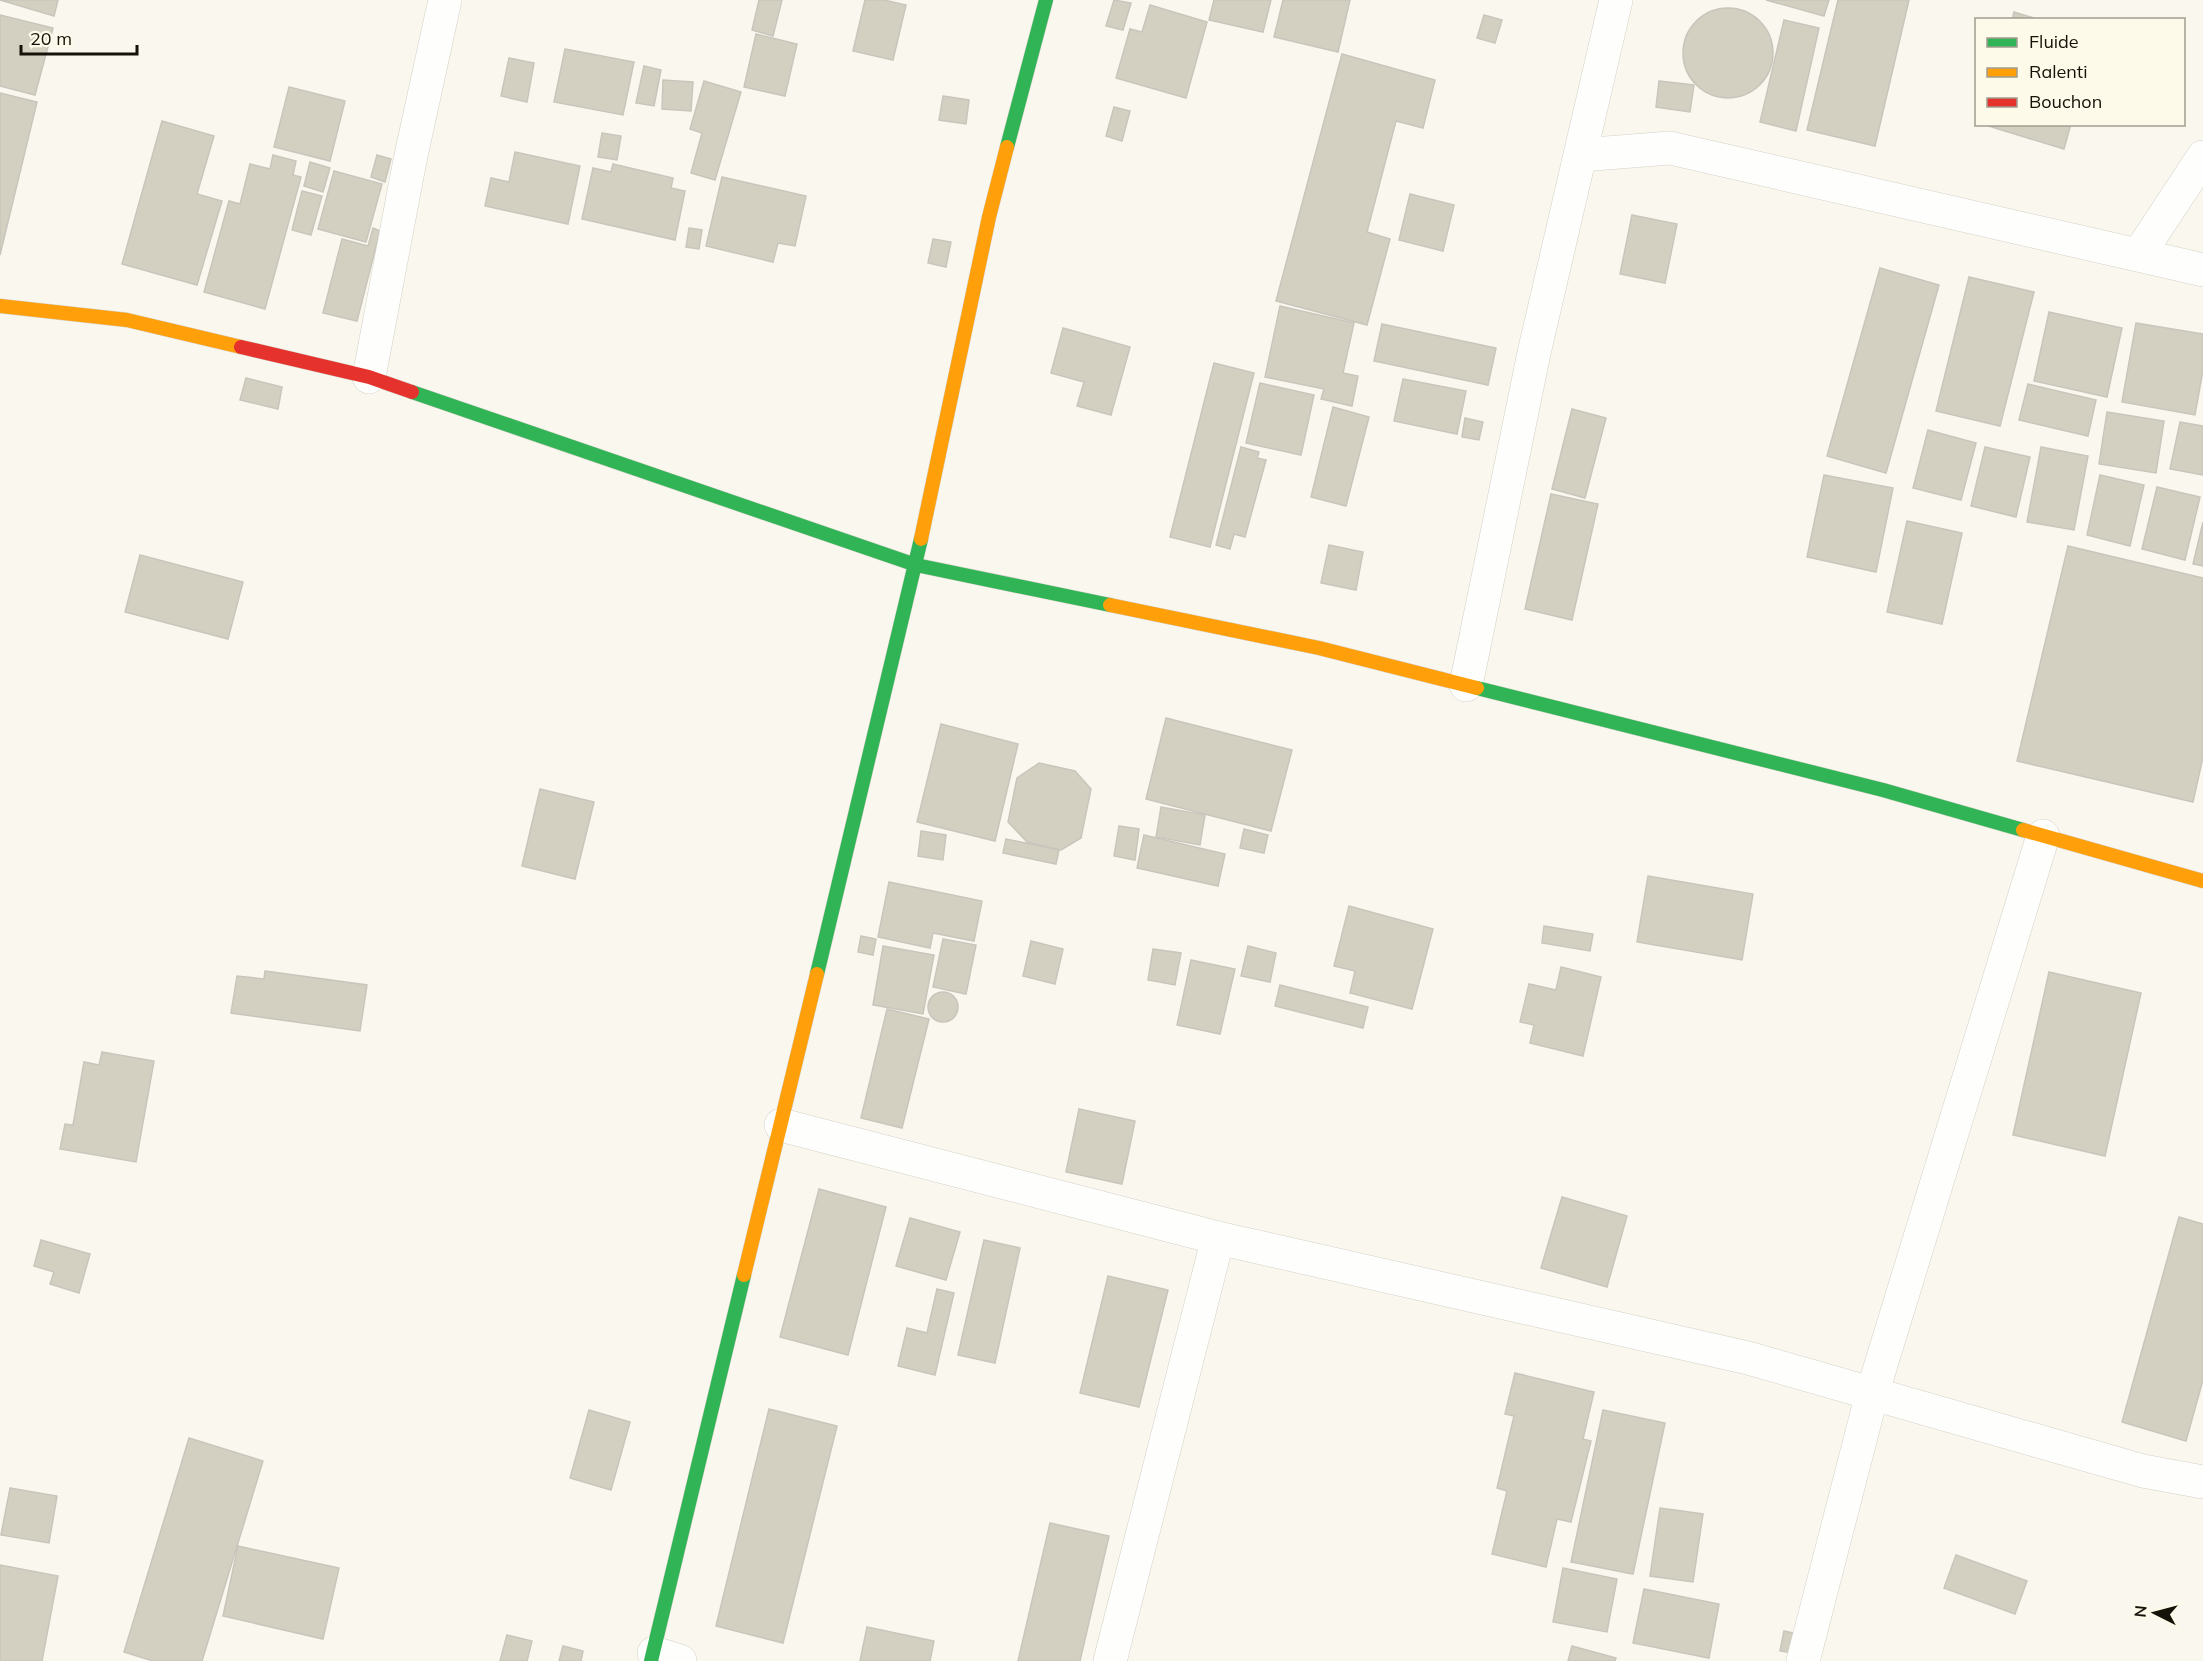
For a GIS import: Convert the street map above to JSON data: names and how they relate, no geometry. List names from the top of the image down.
{
  "legend": ["Fluide", "Ralenti", "Bouchon"],
  "scale_bar": "20 m",
  "north": "left"
}
